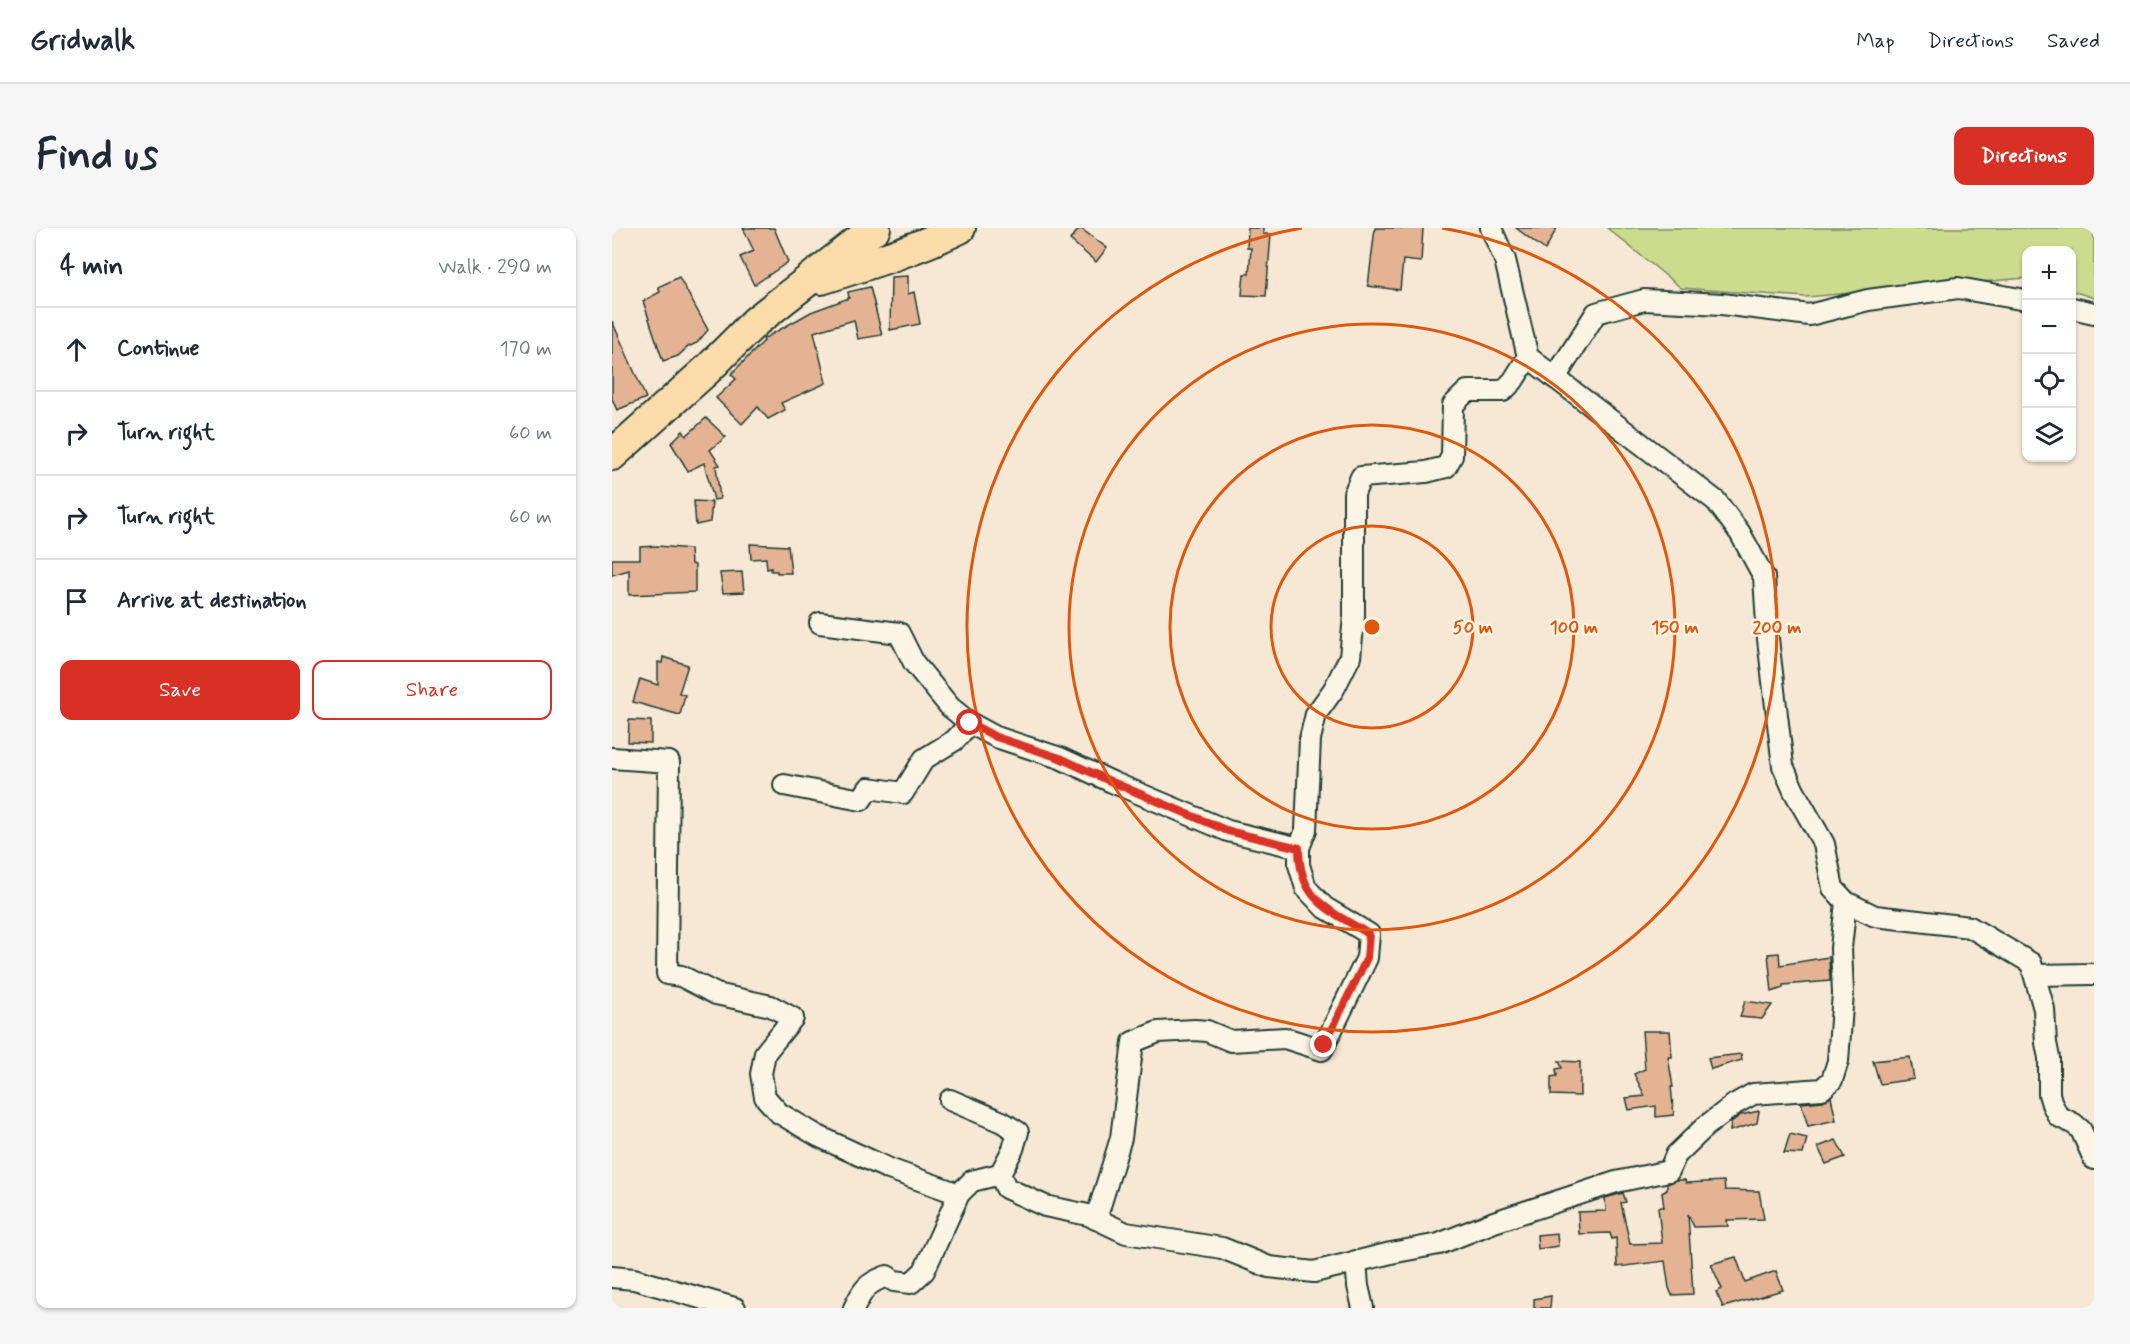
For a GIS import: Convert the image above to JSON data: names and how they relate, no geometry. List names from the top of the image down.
{
  "page": {
    "header": "Gridwalk",
    "nav": ["Map", "Directions", "Saved"],
    "buttons": [
      "Directions",
      ["Save", "Share"]
    ],
    "title": "Find us",
    "heading": ["4 min", "Walk · 290 m"],
    "map_buttons": ["+", "−"],
    "list": [
      ["Continue", "170 m"],
      ["Turn right", "60 m"],
      ["Turn right", "60 m"],
      "Arrive at destination"
    ]
  },
  "rings": [
    "50 m",
    "100 m",
    "150 m",
    "200 m"
  ]
}
